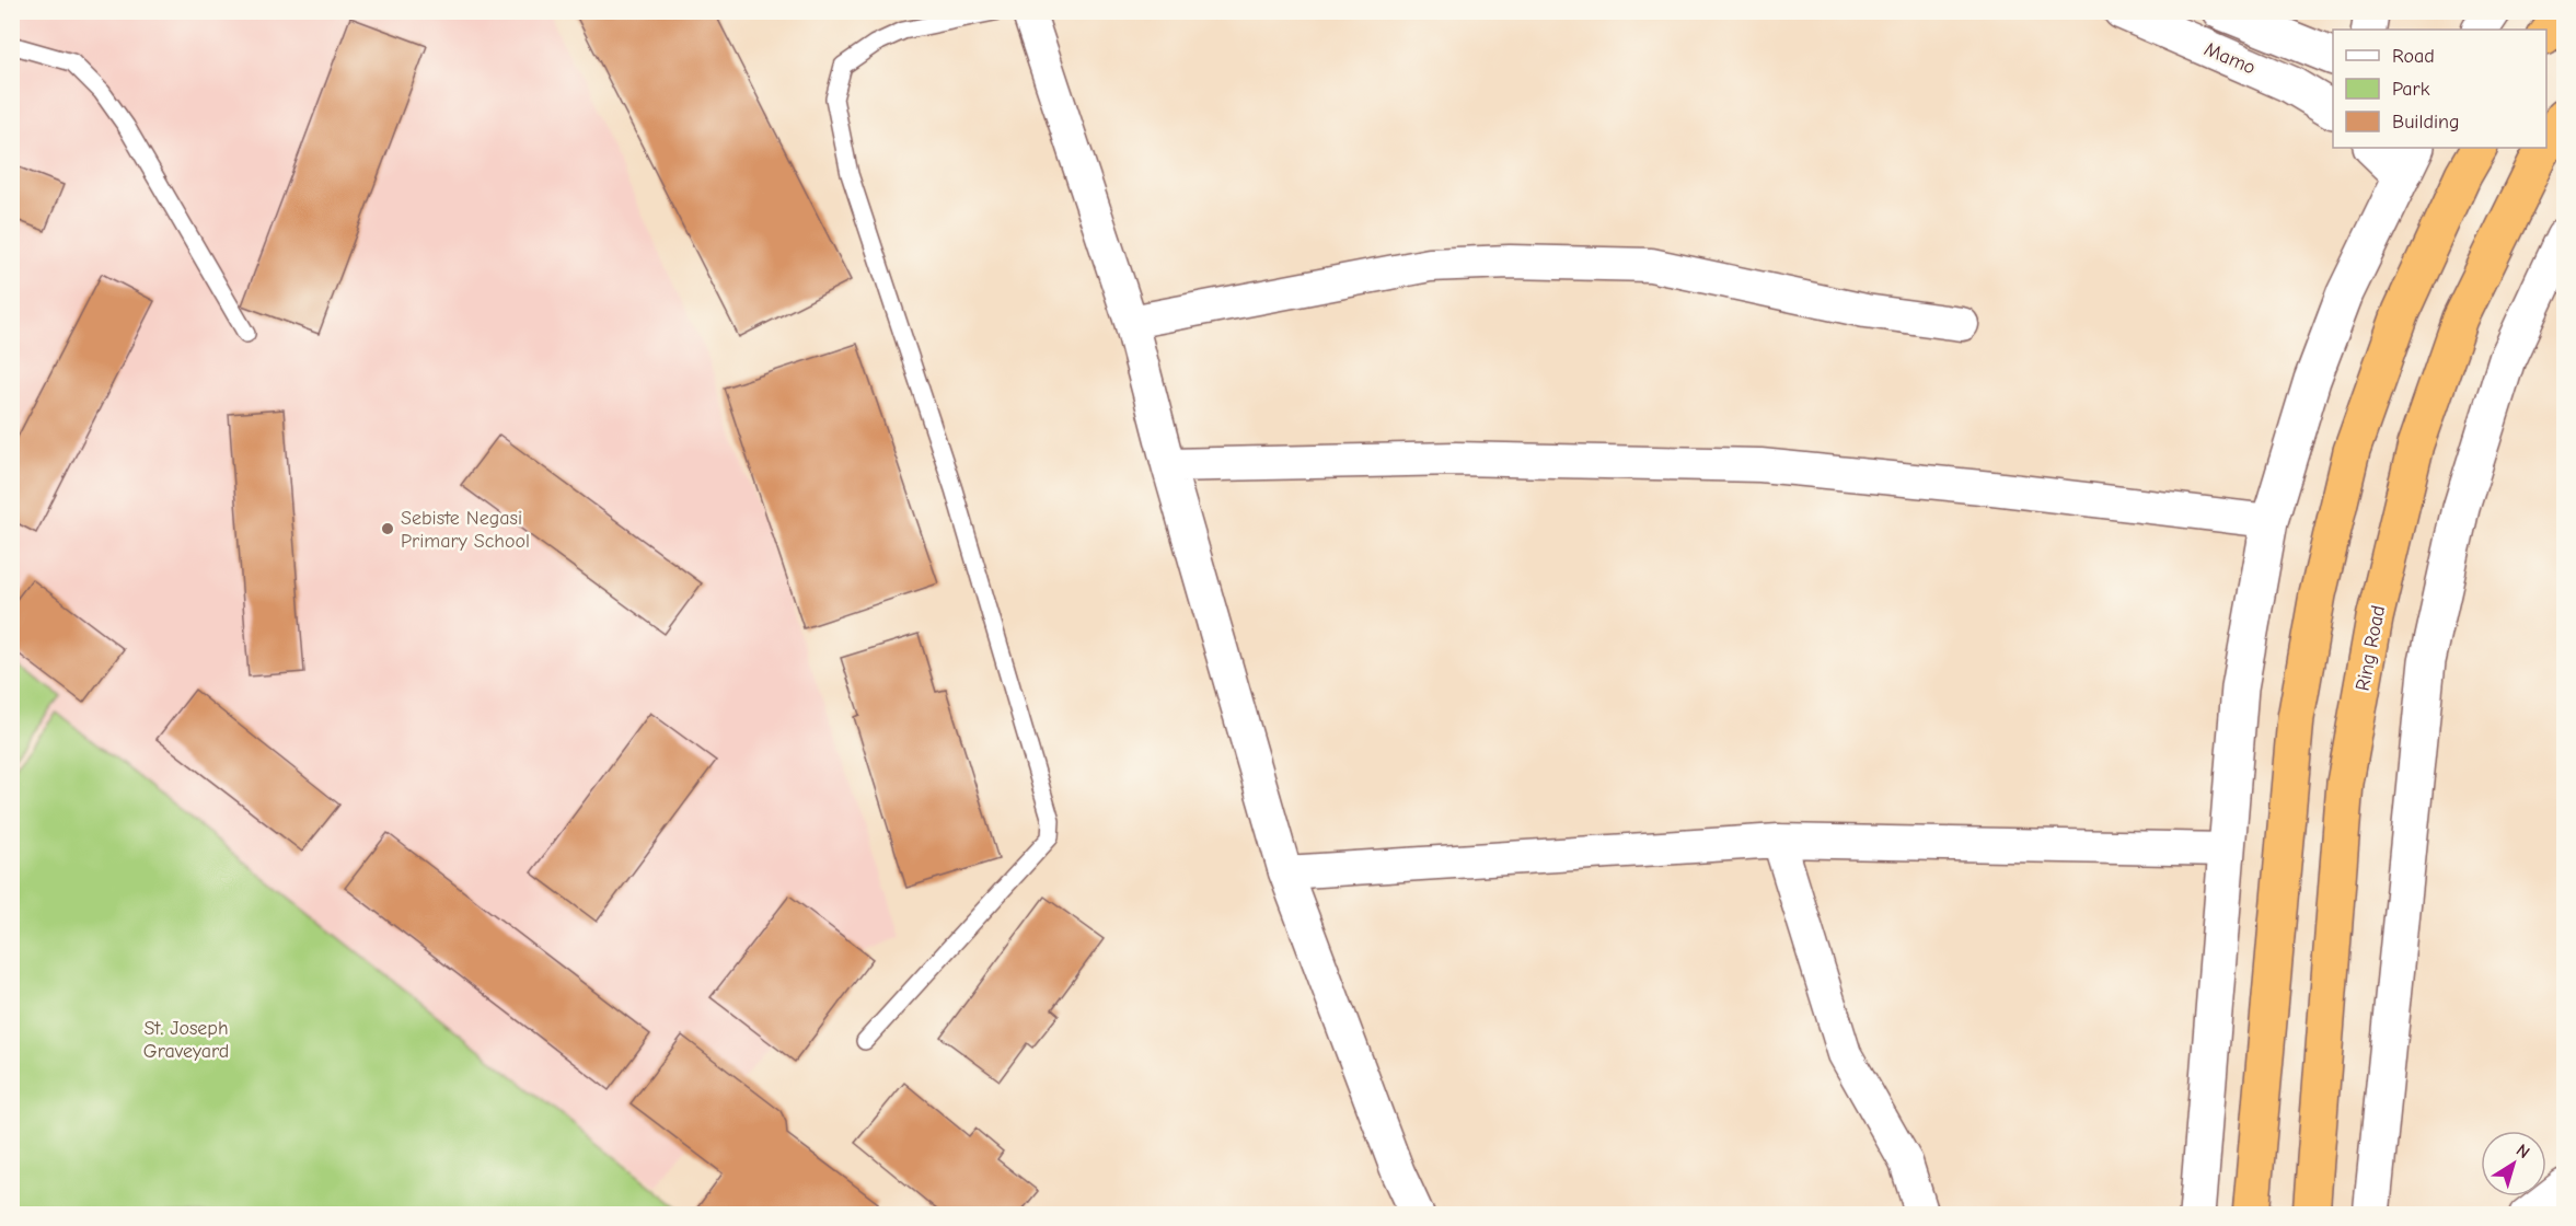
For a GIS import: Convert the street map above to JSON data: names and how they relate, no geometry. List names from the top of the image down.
{
  "streets": {
    "highway": ["Ring Road"],
    "street": ["Mamo"]
  },
  "parks": ["St. Joseph Graveyard"],
  "places": ["Sebiste Negasi Primary School"],
  "legend": ["Road", "Park", "Building"],
  "north": "top right"
}
